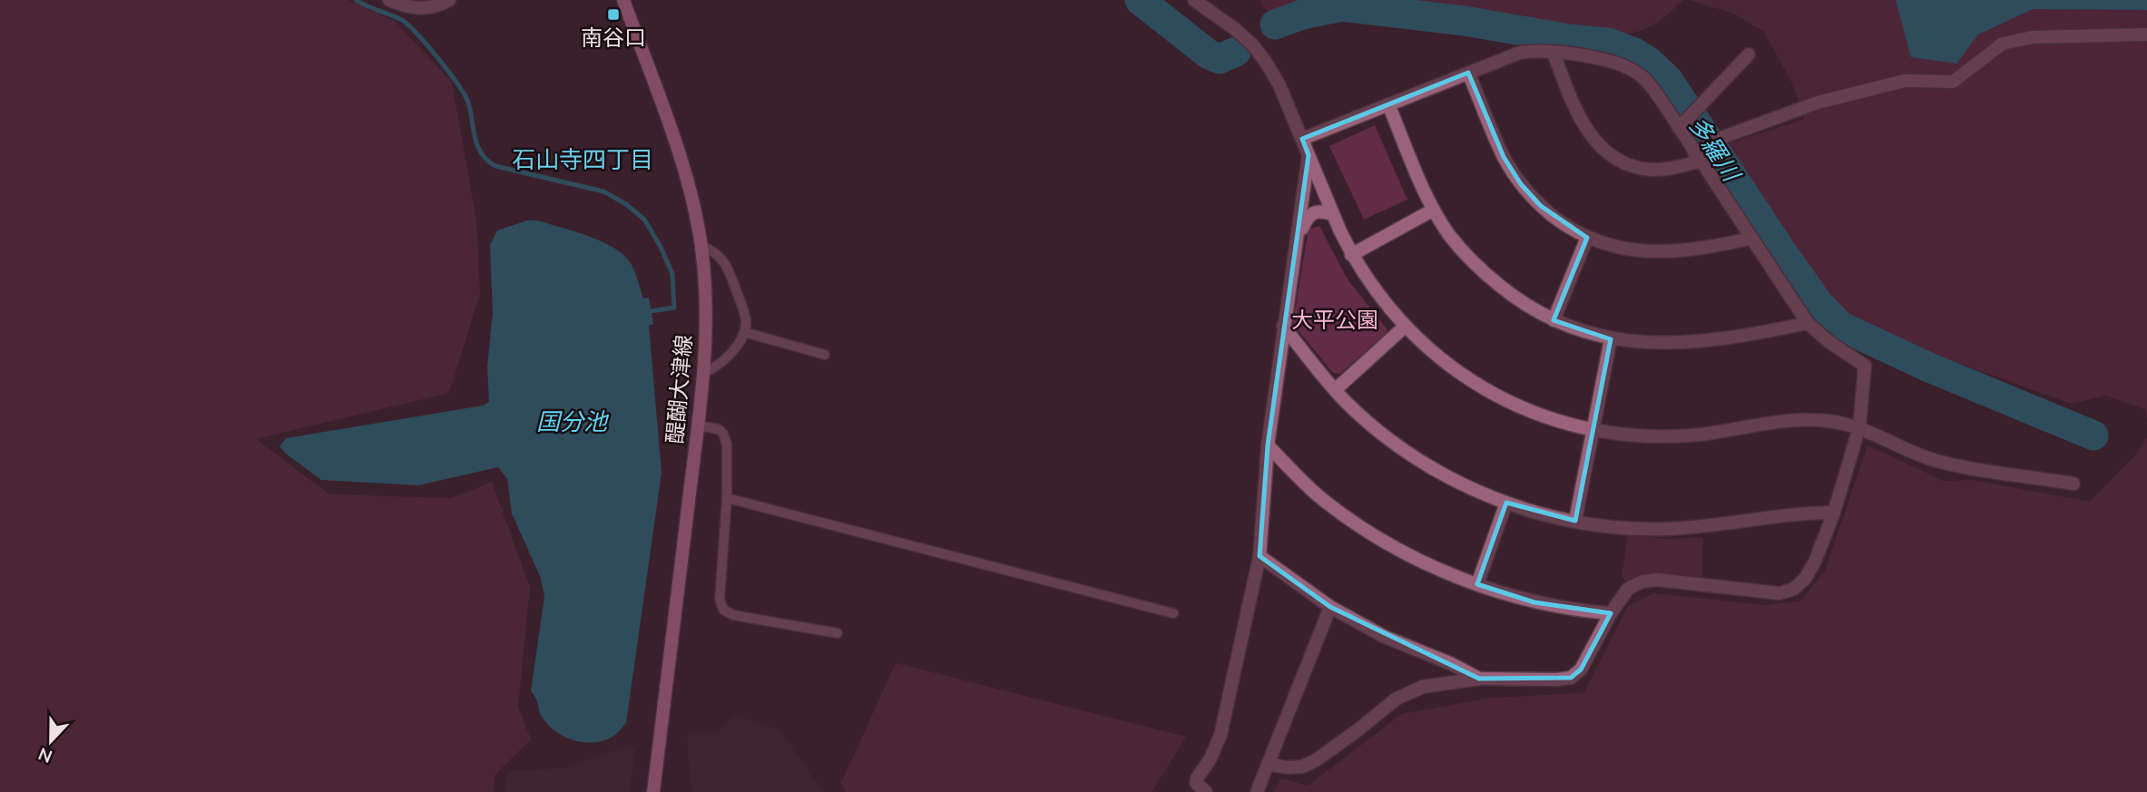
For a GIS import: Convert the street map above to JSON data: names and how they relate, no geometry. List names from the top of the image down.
{
  "streets": {
    "main road": ["醍醐大津線"]
  },
  "districts": ["石山寺四丁目"],
  "water": ["多羅川", "国分池"],
  "parks": ["大平公園"],
  "places": {
    "transit": ["南谷口"]
  },
  "north": "bottom"
}
